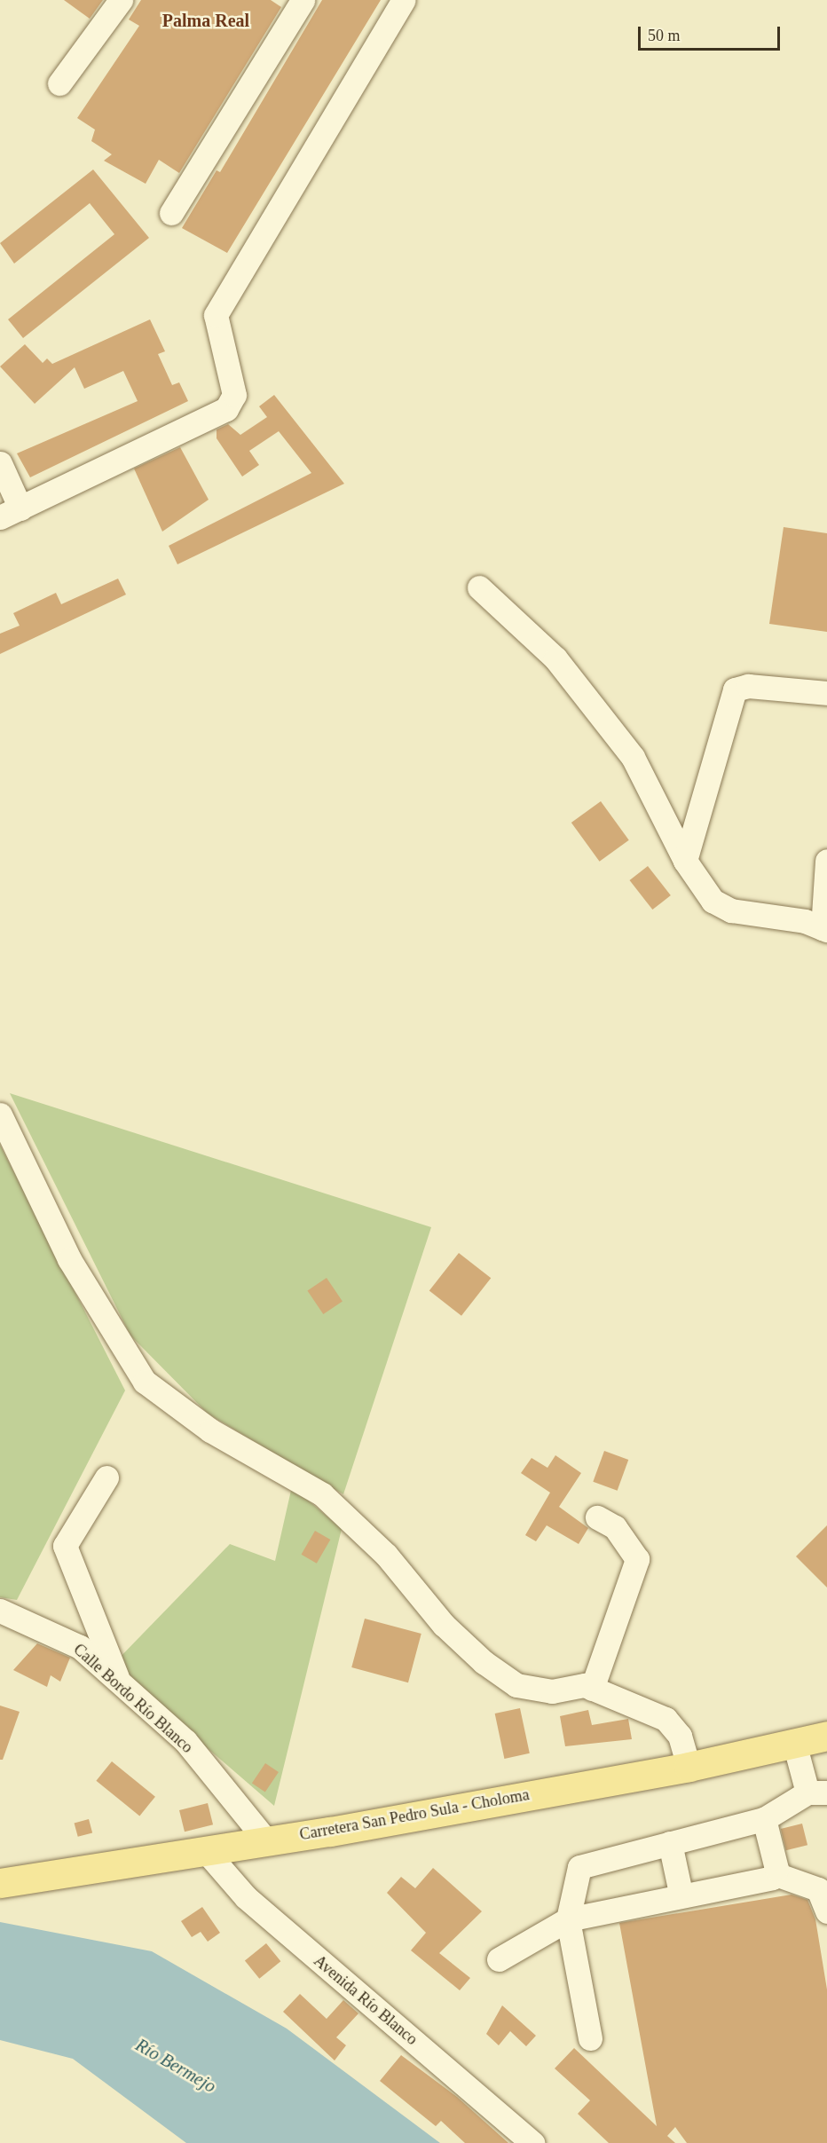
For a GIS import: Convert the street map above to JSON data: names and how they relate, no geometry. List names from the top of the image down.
{
  "streets": {
    "main road": ["Carretera San Pedro Sula - Choloma"],
    "street": ["Calle Bordo Río Blanco", "Avenida Río Blanco"]
  },
  "crossings": [
    ["Calle Bordo Río Blanco", "Carretera San Pedro Sula - Choloma"],
    ["Carretera San Pedro Sula - Choloma", "Avenida Río Blanco"]
  ],
  "districts": ["Palma Real"],
  "water": ["Río Bermejo"],
  "scale_bar": "50 m"
}
